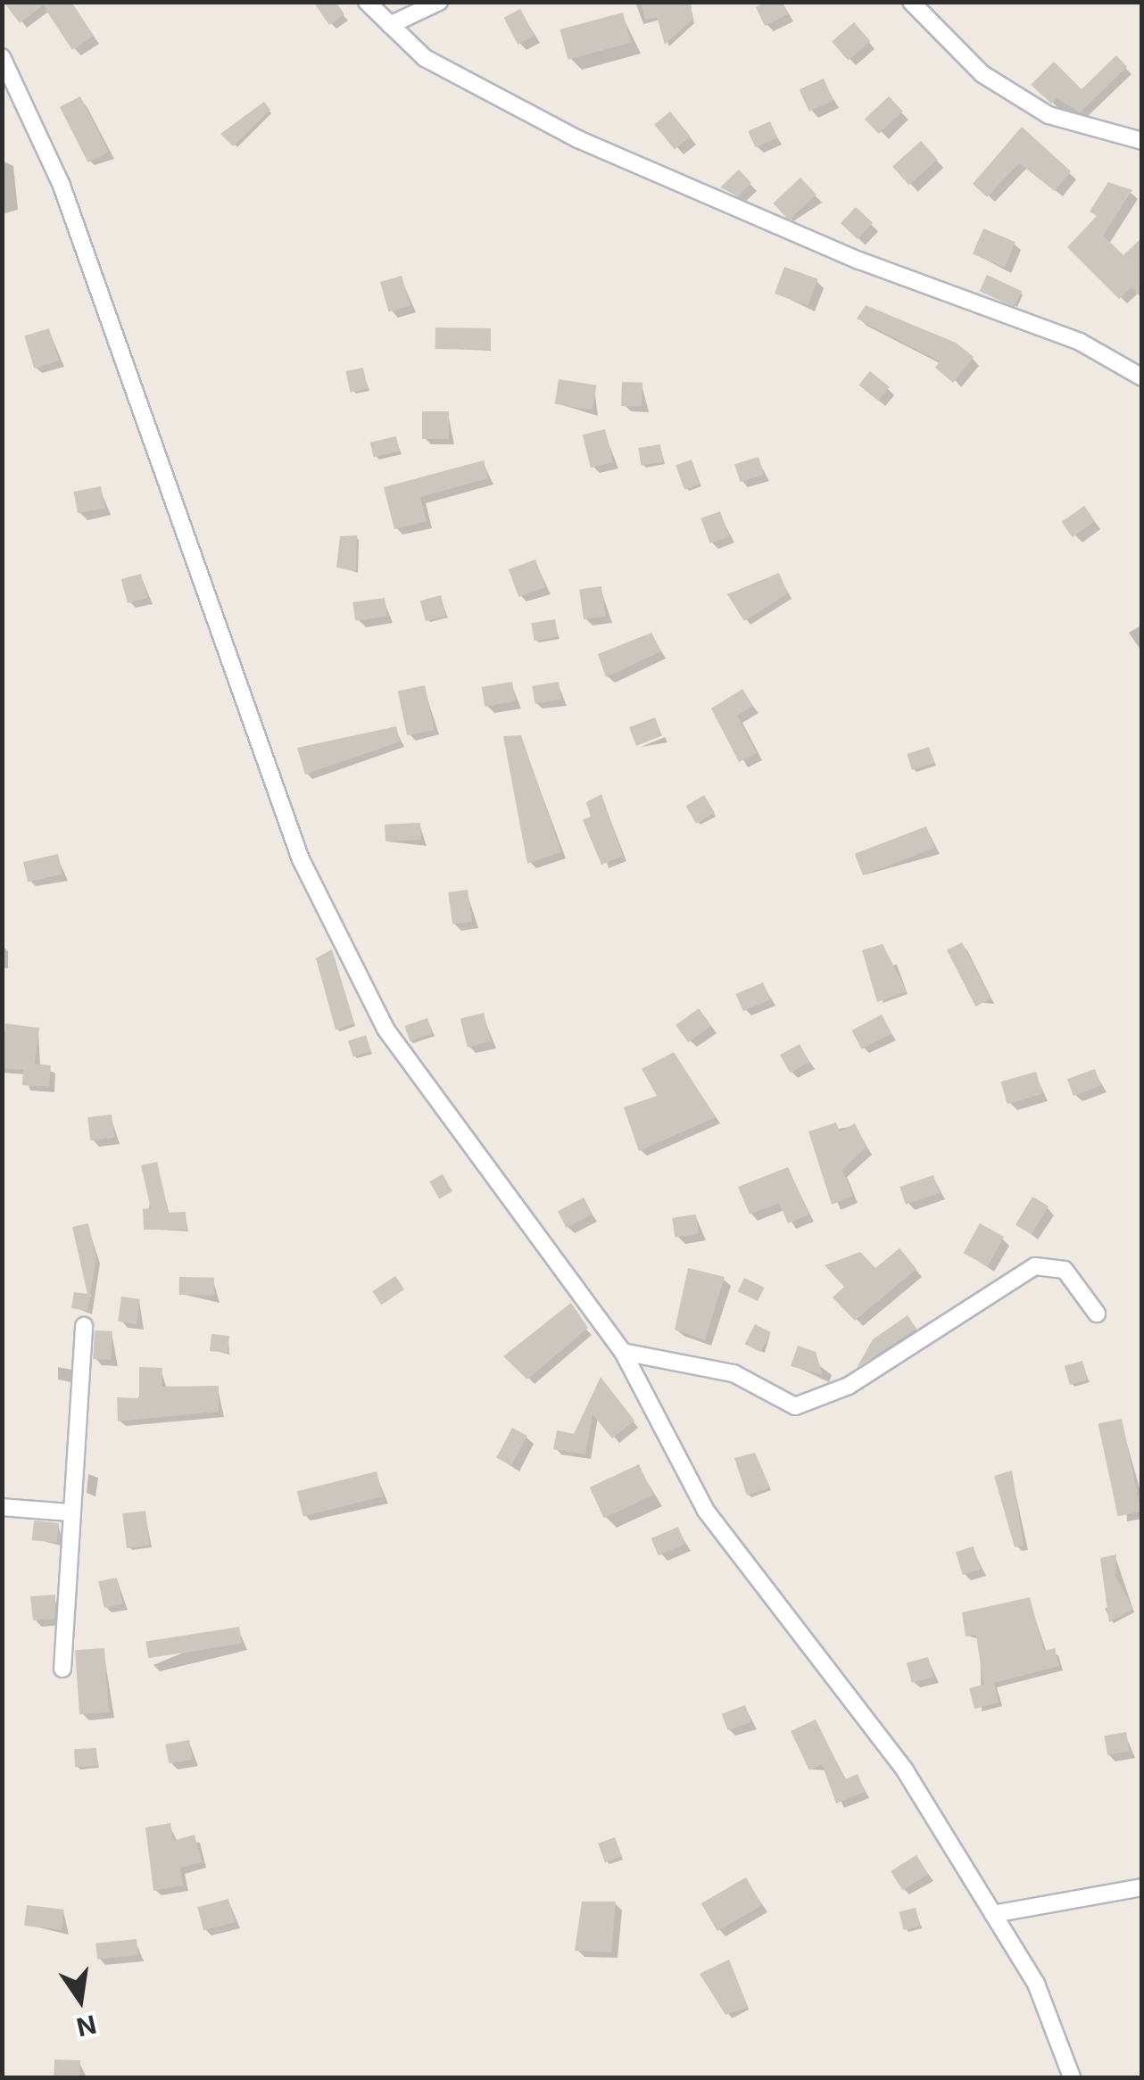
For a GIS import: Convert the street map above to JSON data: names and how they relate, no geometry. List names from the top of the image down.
{
  "north": "bottom"
}
